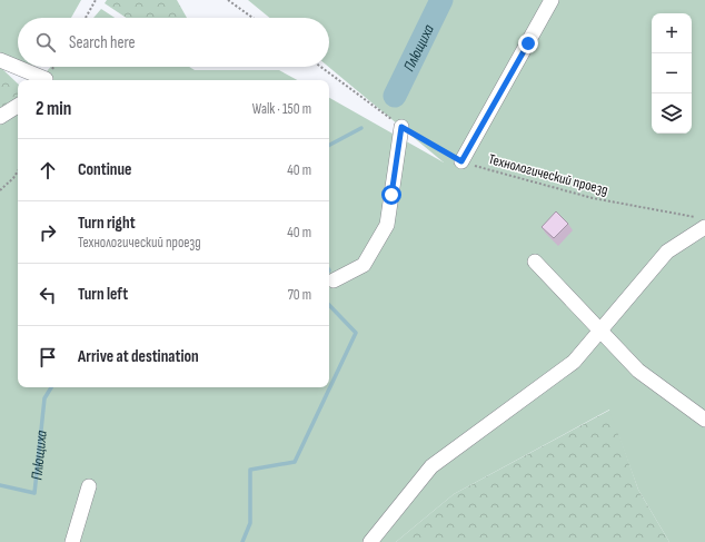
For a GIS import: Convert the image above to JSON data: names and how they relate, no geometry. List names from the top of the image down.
{
  "streets": {
    "path": ["Технологический проезд"]
  },
  "water": ["Плющиха"],
  "page": {
    "map_buttons": ["+", "−"],
    "search": "Search here",
    "heading": ["2 min", "Walk · 150 m"],
    "list": [
      ["Continue", "40 m"],
      ["Turn right", "Технологический проезд", "40 m"],
      ["Turn left", "70 m"],
      "Arrive at destination"
    ]
  }
}
